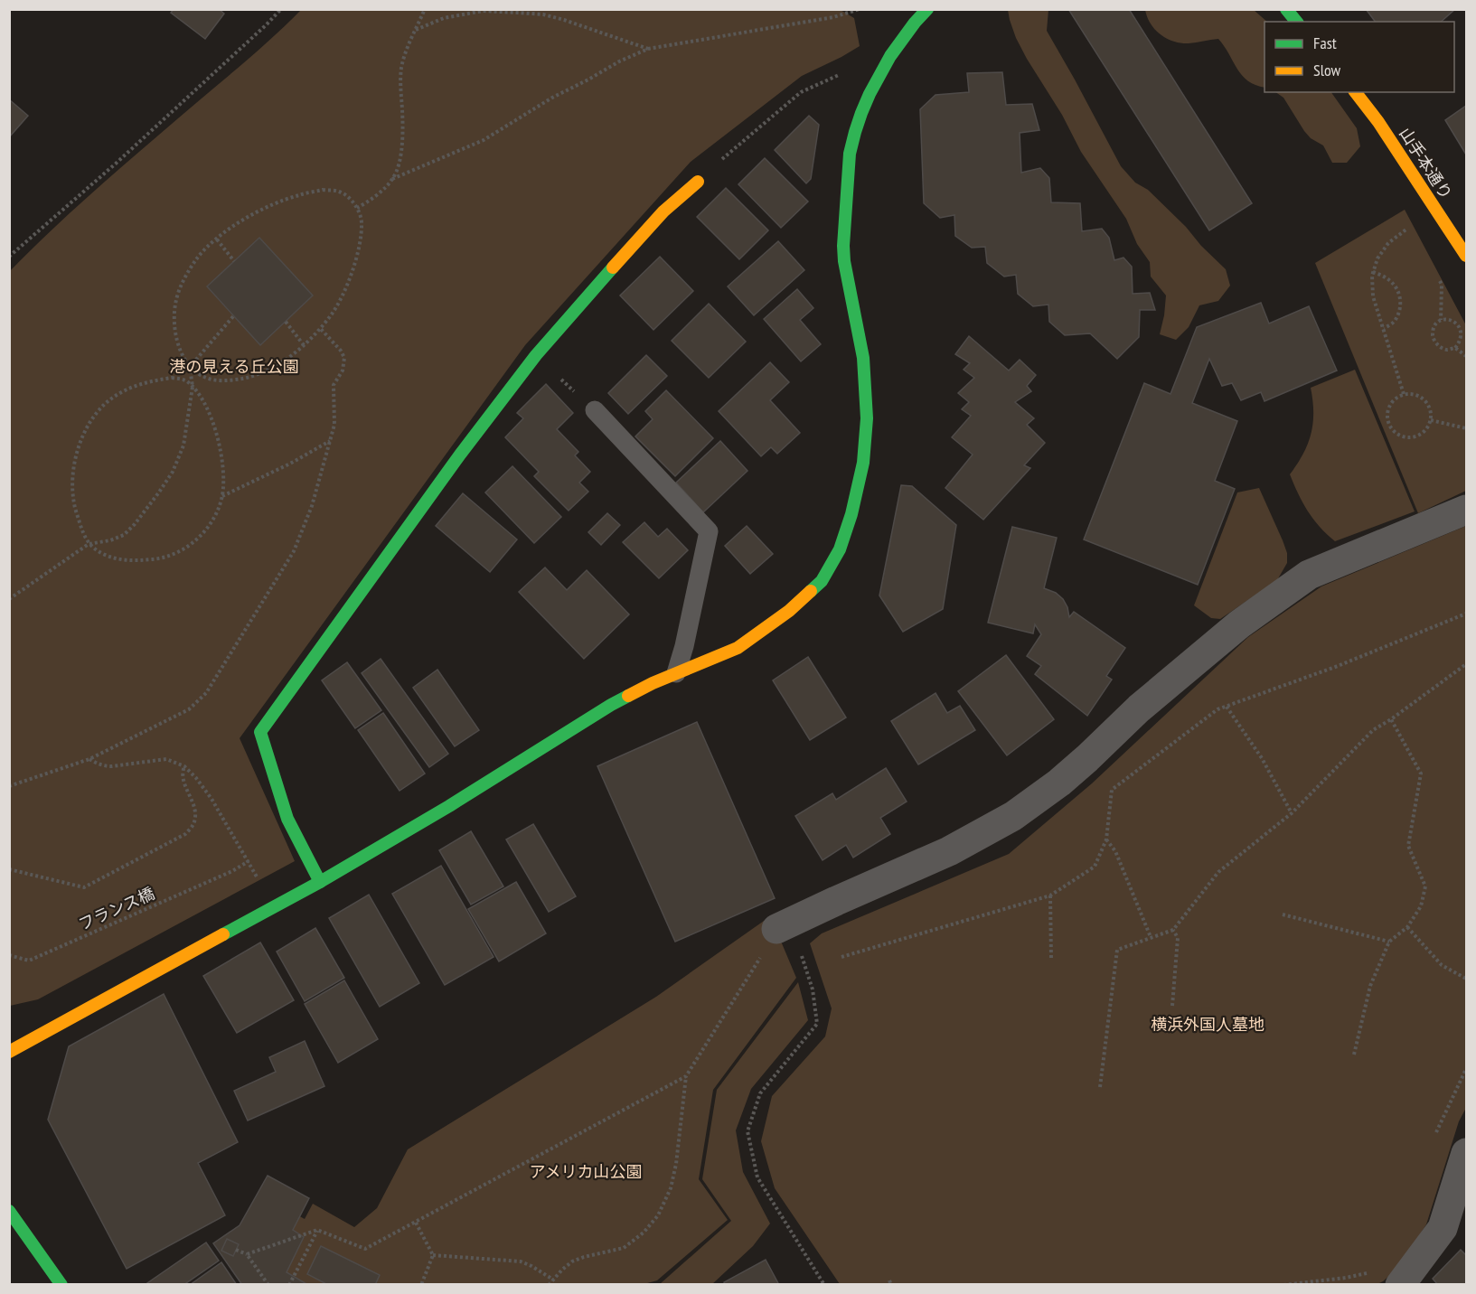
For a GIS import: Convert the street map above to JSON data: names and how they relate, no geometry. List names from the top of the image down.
{
  "streets": {
    "street": ["山手本通り"],
    "path": ["フランス橋"]
  },
  "parks": ["港の見える丘公園", "横浜外国人墓地", "アメリカ山公園"],
  "legend": ["Fast", "Slow"]
}
